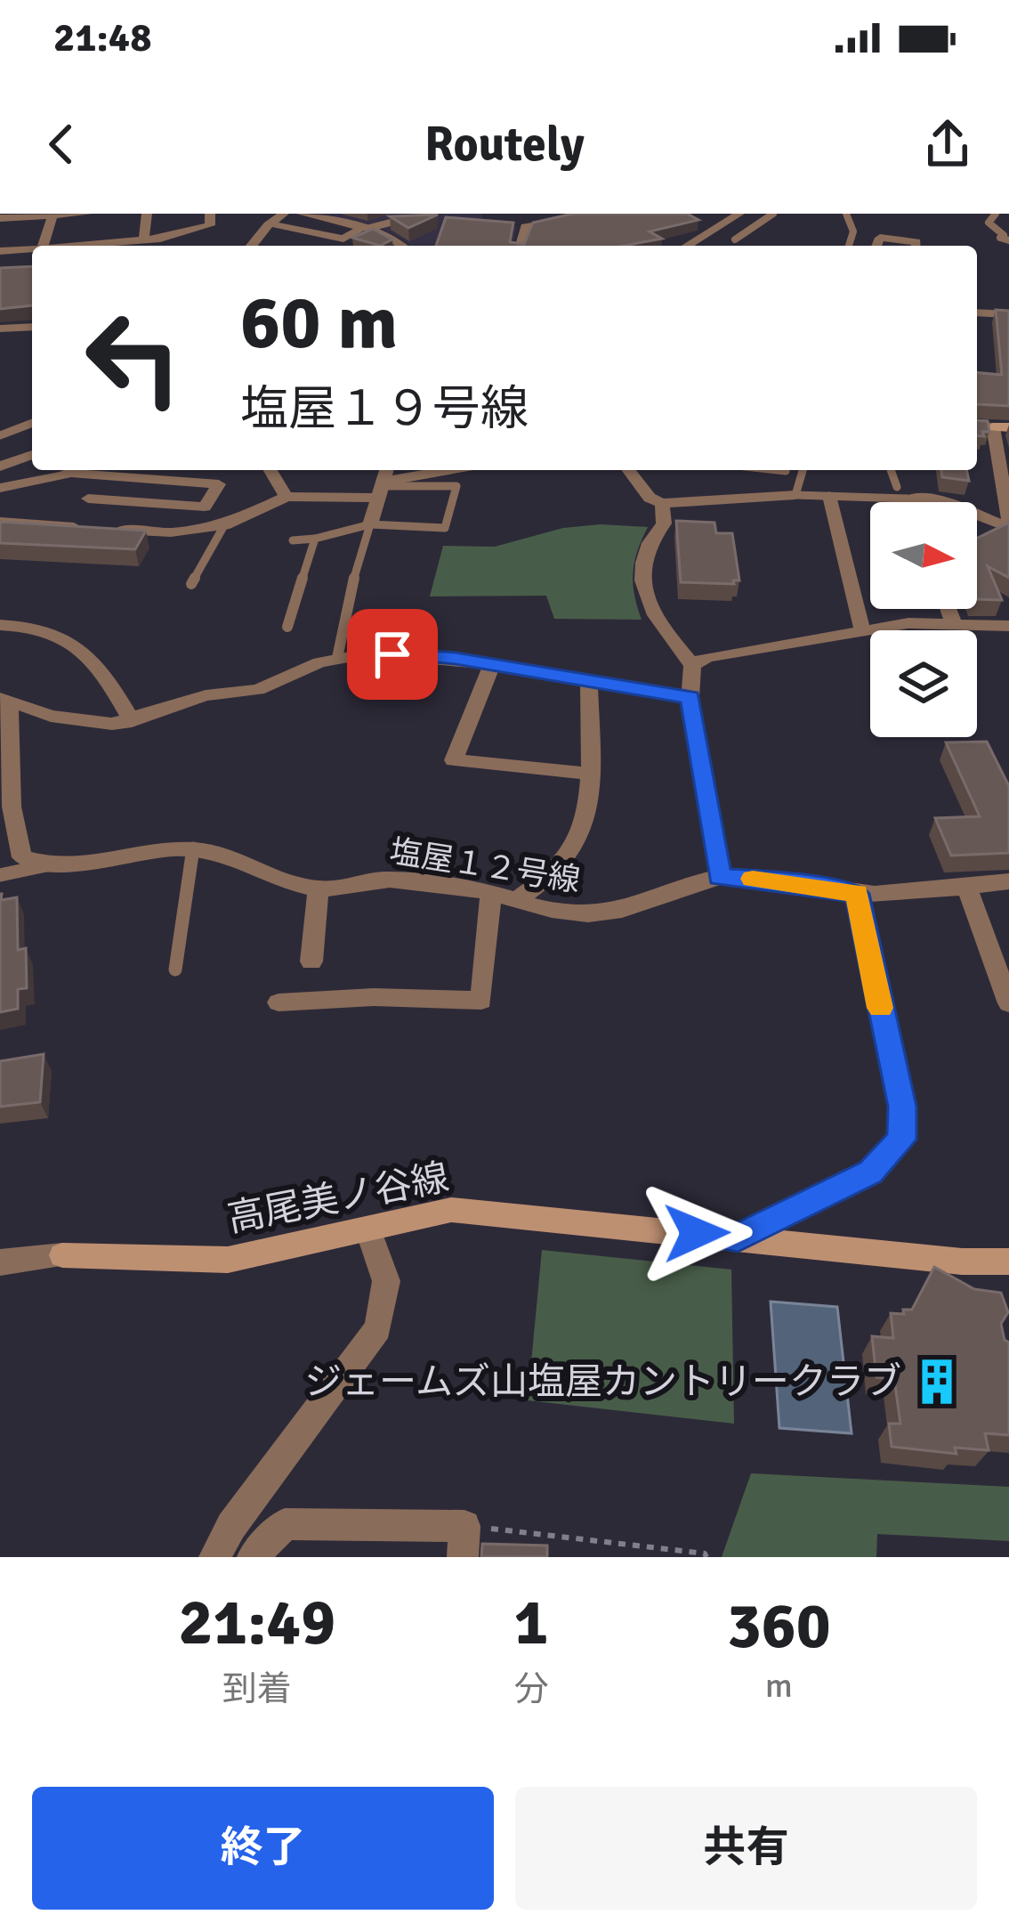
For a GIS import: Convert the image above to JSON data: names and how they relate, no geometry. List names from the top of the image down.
{
  "streets": {
    "street": ["塩屋１２号線", "高尾美ノ谷線"]
  },
  "places": {
    "building": ["ジェームズ山塩屋カントリークラブ"]
  },
  "north": "right",
  "page": {
    "status": "21:48",
    "header": "Routely",
    "turn": ["60 m", "塩屋１９号線"],
    "eta": [
      "21:49",
      "到着",
      "1",
      "分",
      "360",
      "m"
    ],
    "buttons": ["終了", "共有"]
  }
}
